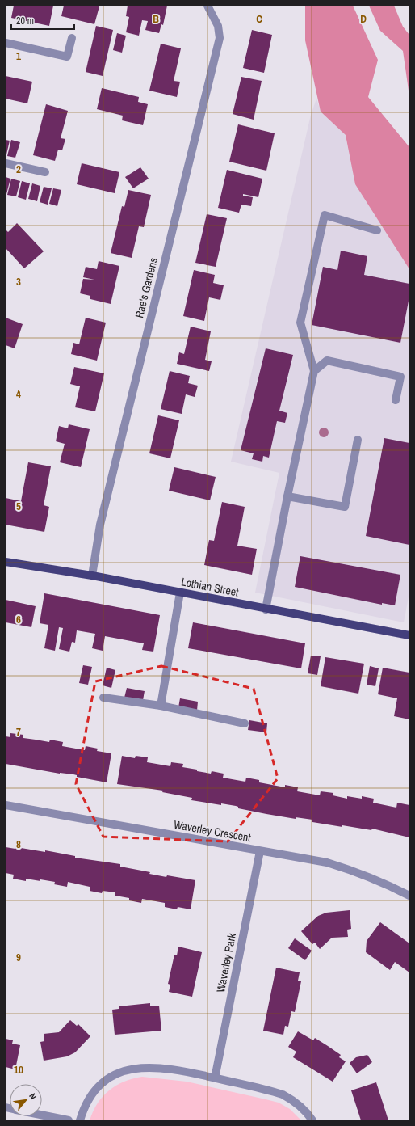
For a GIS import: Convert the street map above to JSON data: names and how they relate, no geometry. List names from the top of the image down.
{
  "streets": {
    "main road": ["Lothian Street"],
    "street": ["Rae's Gardens", "Waverley Crescent", "Waverley Park"]
  },
  "crossings": [
    ["Rae's Gardens", "Lothian Street"],
    ["Waverley Crescent", "Waverley Park"]
  ],
  "scale_bar": "20 m",
  "north": "top right",
  "grid": {
    "columns": ["B", "C", "D"],
    "rows": [
      "1",
      "2",
      "3",
      "4",
      "5",
      "6",
      "7",
      "8",
      "9",
      "10"
    ]
  }
}
